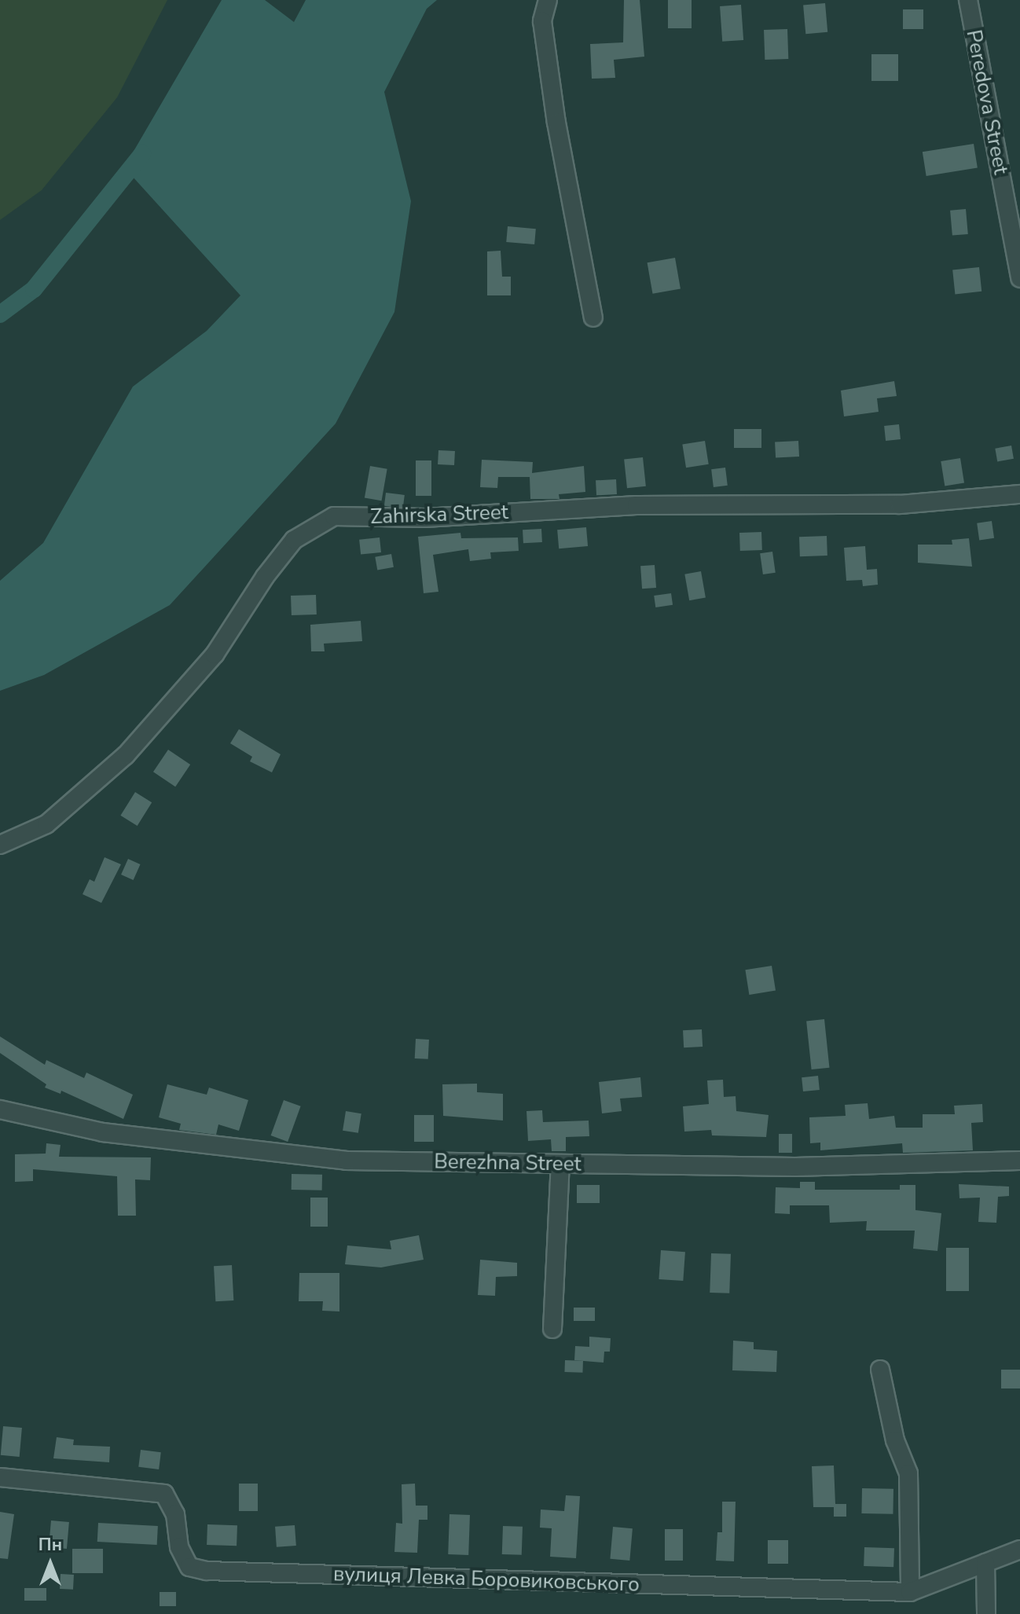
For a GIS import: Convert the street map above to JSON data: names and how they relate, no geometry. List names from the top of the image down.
{
  "streets": {
    "street": [
      "Peredova Street",
      "Zahirska Street",
      "Berezhna Street",
      "вулиця Левка Боровиковського"
    ]
  },
  "north": "top"
}
